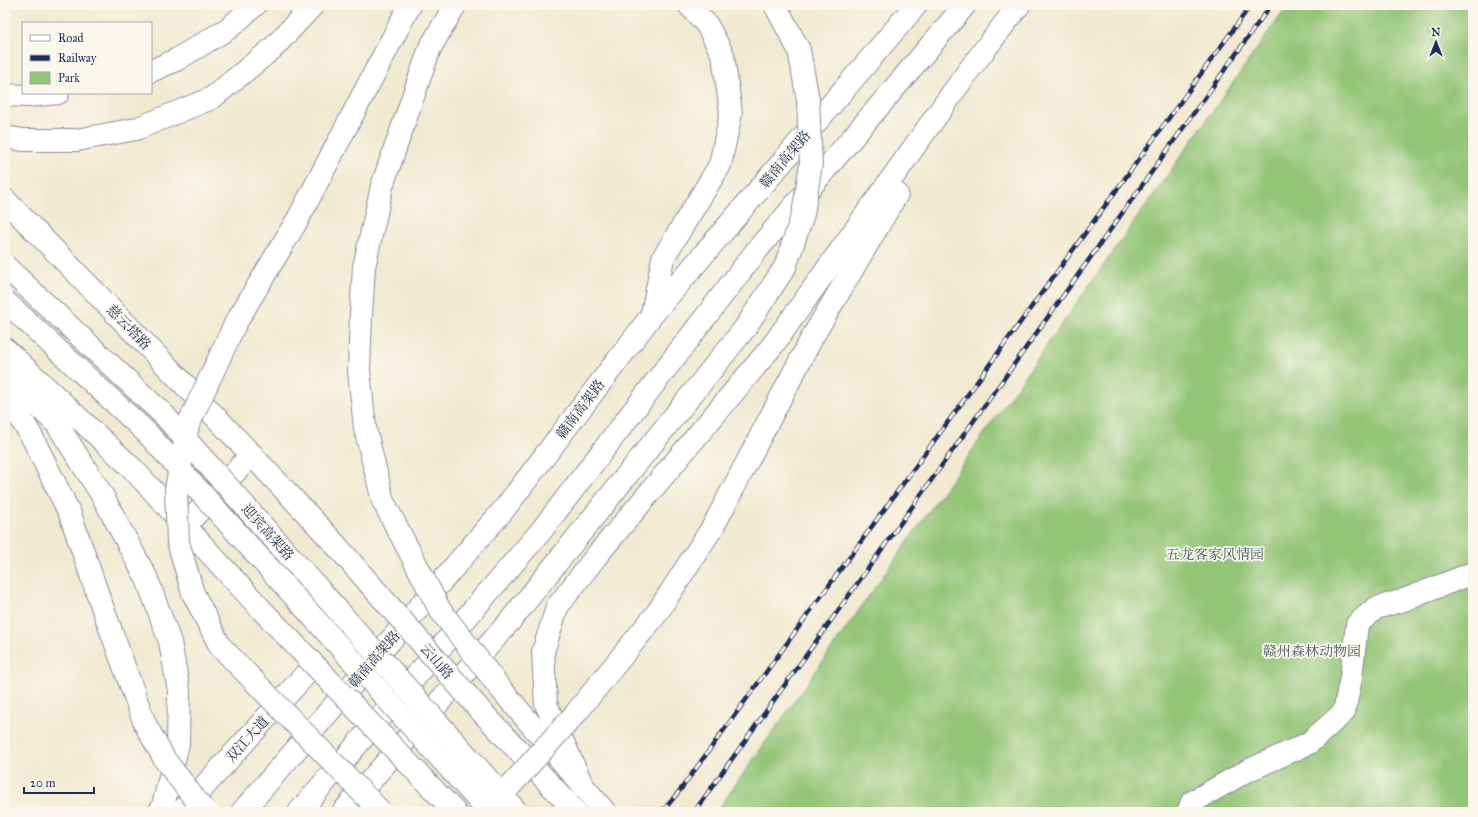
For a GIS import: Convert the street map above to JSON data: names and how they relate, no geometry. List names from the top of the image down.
{
  "streets": {
    "main road": [
      "赣南高架路",
      "慈云塔路",
      "迎宾高架路",
      "云山路",
      "双江大道"
    ]
  },
  "crossings": [
    ["慈云塔路", "云山路"]
  ],
  "parks": ["五龙客家风情园", "赣州森林动物园"],
  "legend": ["Road", "Railway", "Park"],
  "scale_bar": "20 m",
  "north": "top"
}
